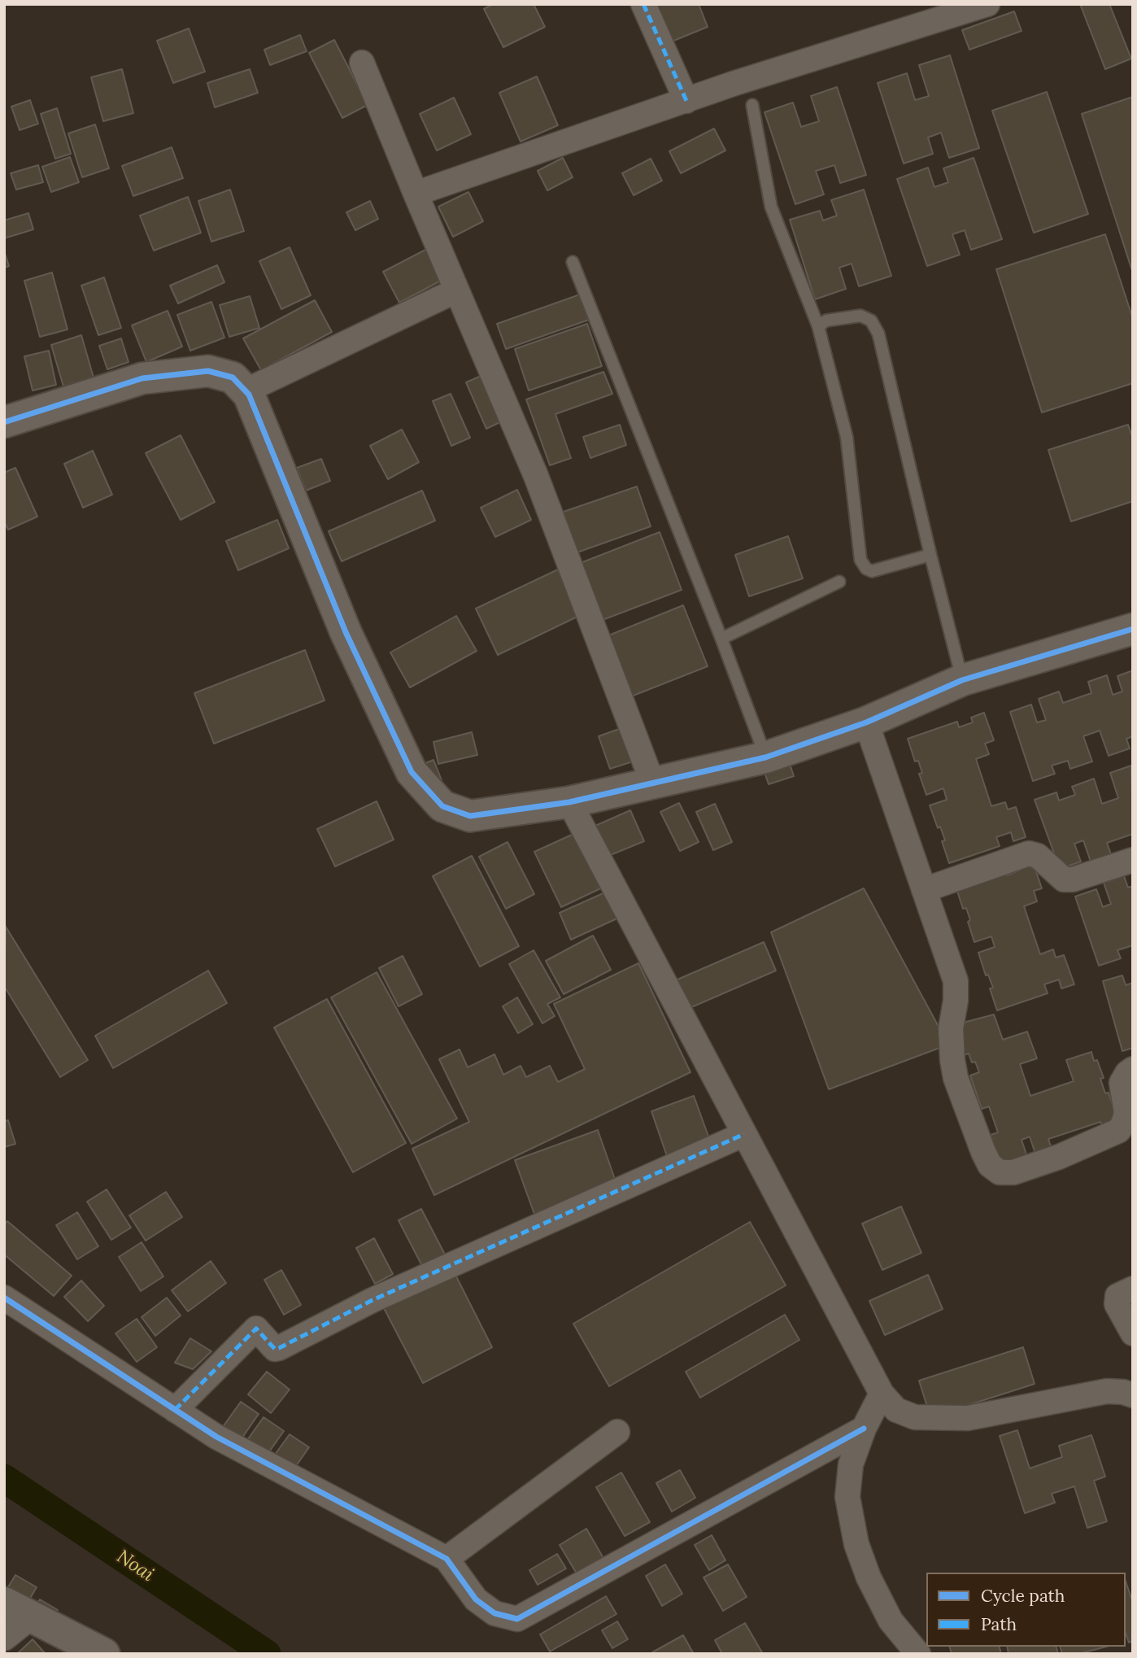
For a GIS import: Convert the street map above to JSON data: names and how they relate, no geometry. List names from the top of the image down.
{
  "water": ["Noai"],
  "legend": ["Cycle path", "Path"]
}
